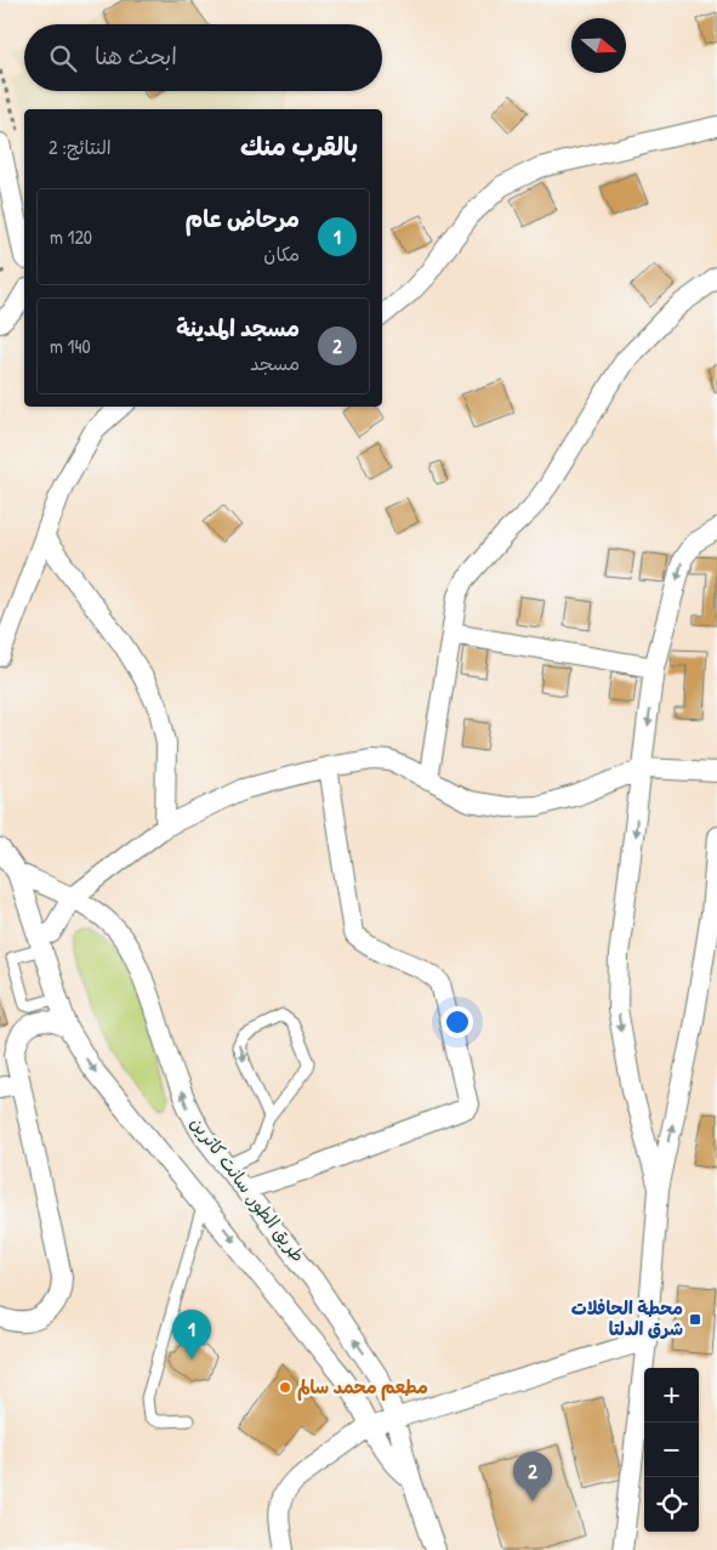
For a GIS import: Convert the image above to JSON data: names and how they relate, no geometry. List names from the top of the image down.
{
  "streets": {
    "street": ["طريق الطور, سانت كاترين"]
  },
  "places": {
    "transit": ["محطة الحافلات شرق الدلتا"],
    "other": ["مطعم محمد سالم"]
  },
  "north": "right",
  "page": {
    "search": "ابحث هنا",
    "heading": ["بالقرب منك", "النتائج: 2"],
    "list": [
      {
        "mark": "1",
        "name": "مرحاض عام",
        "note": "مكان",
        "value": "120 m"
      },
      {
        "mark": "2",
        "name": "مسجد المدينة",
        "note": "مسجد",
        "value": "140 m"
      }
    ],
    "pins": ["1", "2"],
    "map_buttons": ["+", "−"]
  }
}
